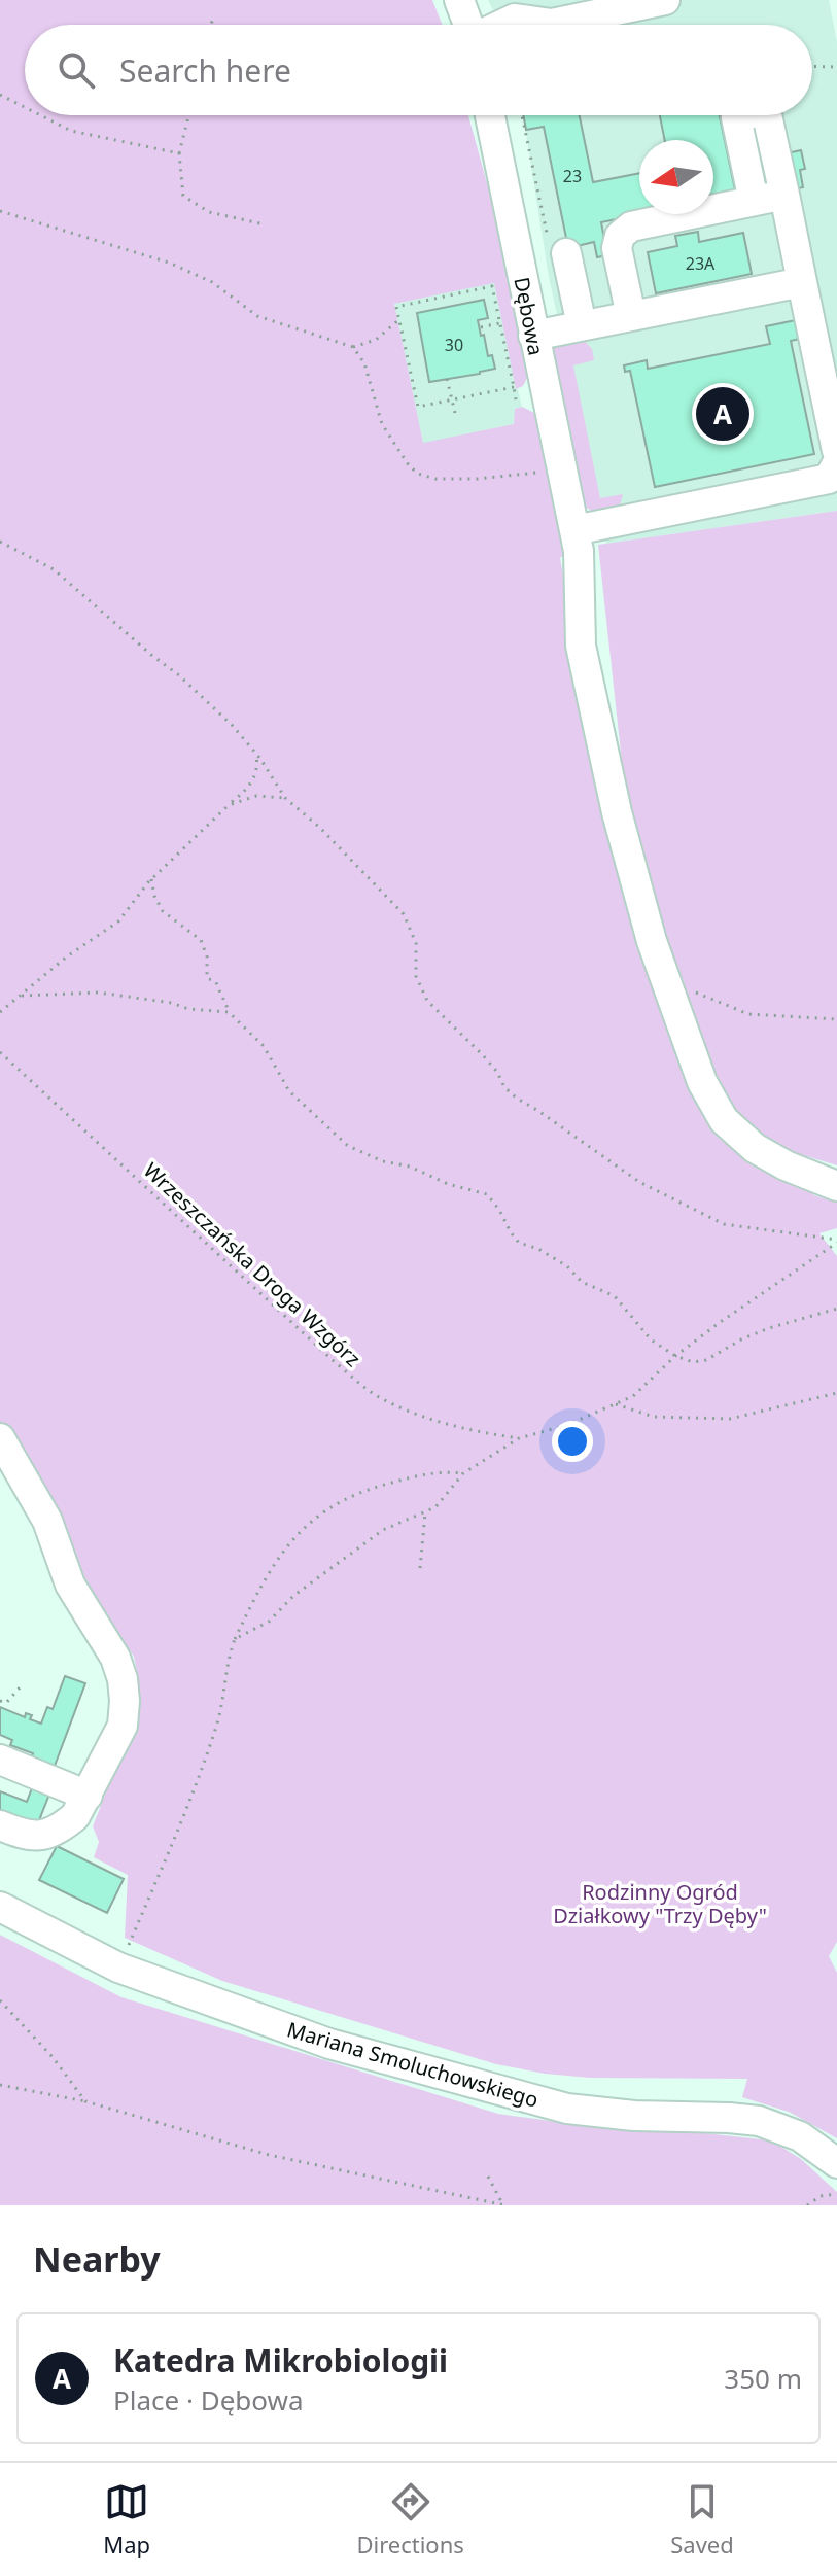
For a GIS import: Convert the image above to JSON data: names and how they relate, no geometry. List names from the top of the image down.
{
  "streets": {
    "street": ["Dębowa", "Mariana Smoluchowskiego"],
    "path": ["Wrzeszczańska Droga Wzgórz"]
  },
  "parks": ["Rodzinny Ogród Działkowy \"Trzy Dęby\""],
  "house_numbers": ["23", "23A", "30"],
  "north": "left",
  "page": {
    "search": "Search here",
    "pins": "A",
    "heading": "Nearby",
    "list": [
      {
        "mark": "A",
        "name": "Katedra Mikrobiologii",
        "note": "Place · Dębowa",
        "value": "350 m"
      }
    ],
    "nav": ["Map", "Directions", "Saved"]
  }
}
